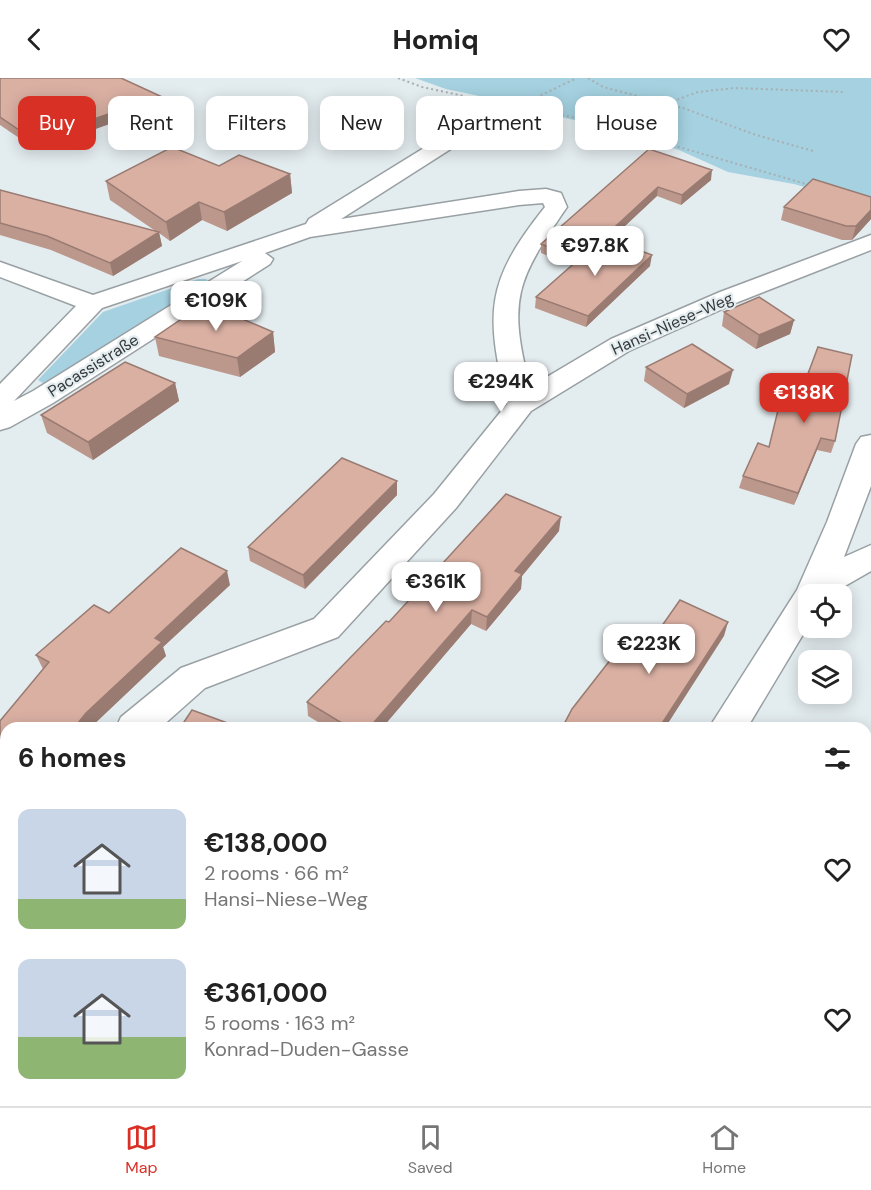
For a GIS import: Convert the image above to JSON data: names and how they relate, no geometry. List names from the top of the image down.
{
  "streets": {
    "street": ["Hansi-Niese-Weg", "Pacassistraße"]
  },
  "page": {
    "header": "Homiq",
    "chip": [
      "Buy",
      "Rent",
      "Filters",
      "New",
      "Apartment",
      "House"
    ],
    "price": [
      "€97.8K",
      "€109K",
      "€294K",
      "€138K",
      "€361K",
      "€223K"
    ],
    "heading": "6 homes",
    "list": [
      {
        "name": "€138,000",
        "note": "2 rooms · 66 m² · Hansi-Niese-Weg"
      },
      {
        "name": "€361,000",
        "note": "5 rooms · 163 m² · Konrad-Duden-Gasse"
      }
    ],
    "tabs": ["Map", "Saved", "Home"]
  }
}
